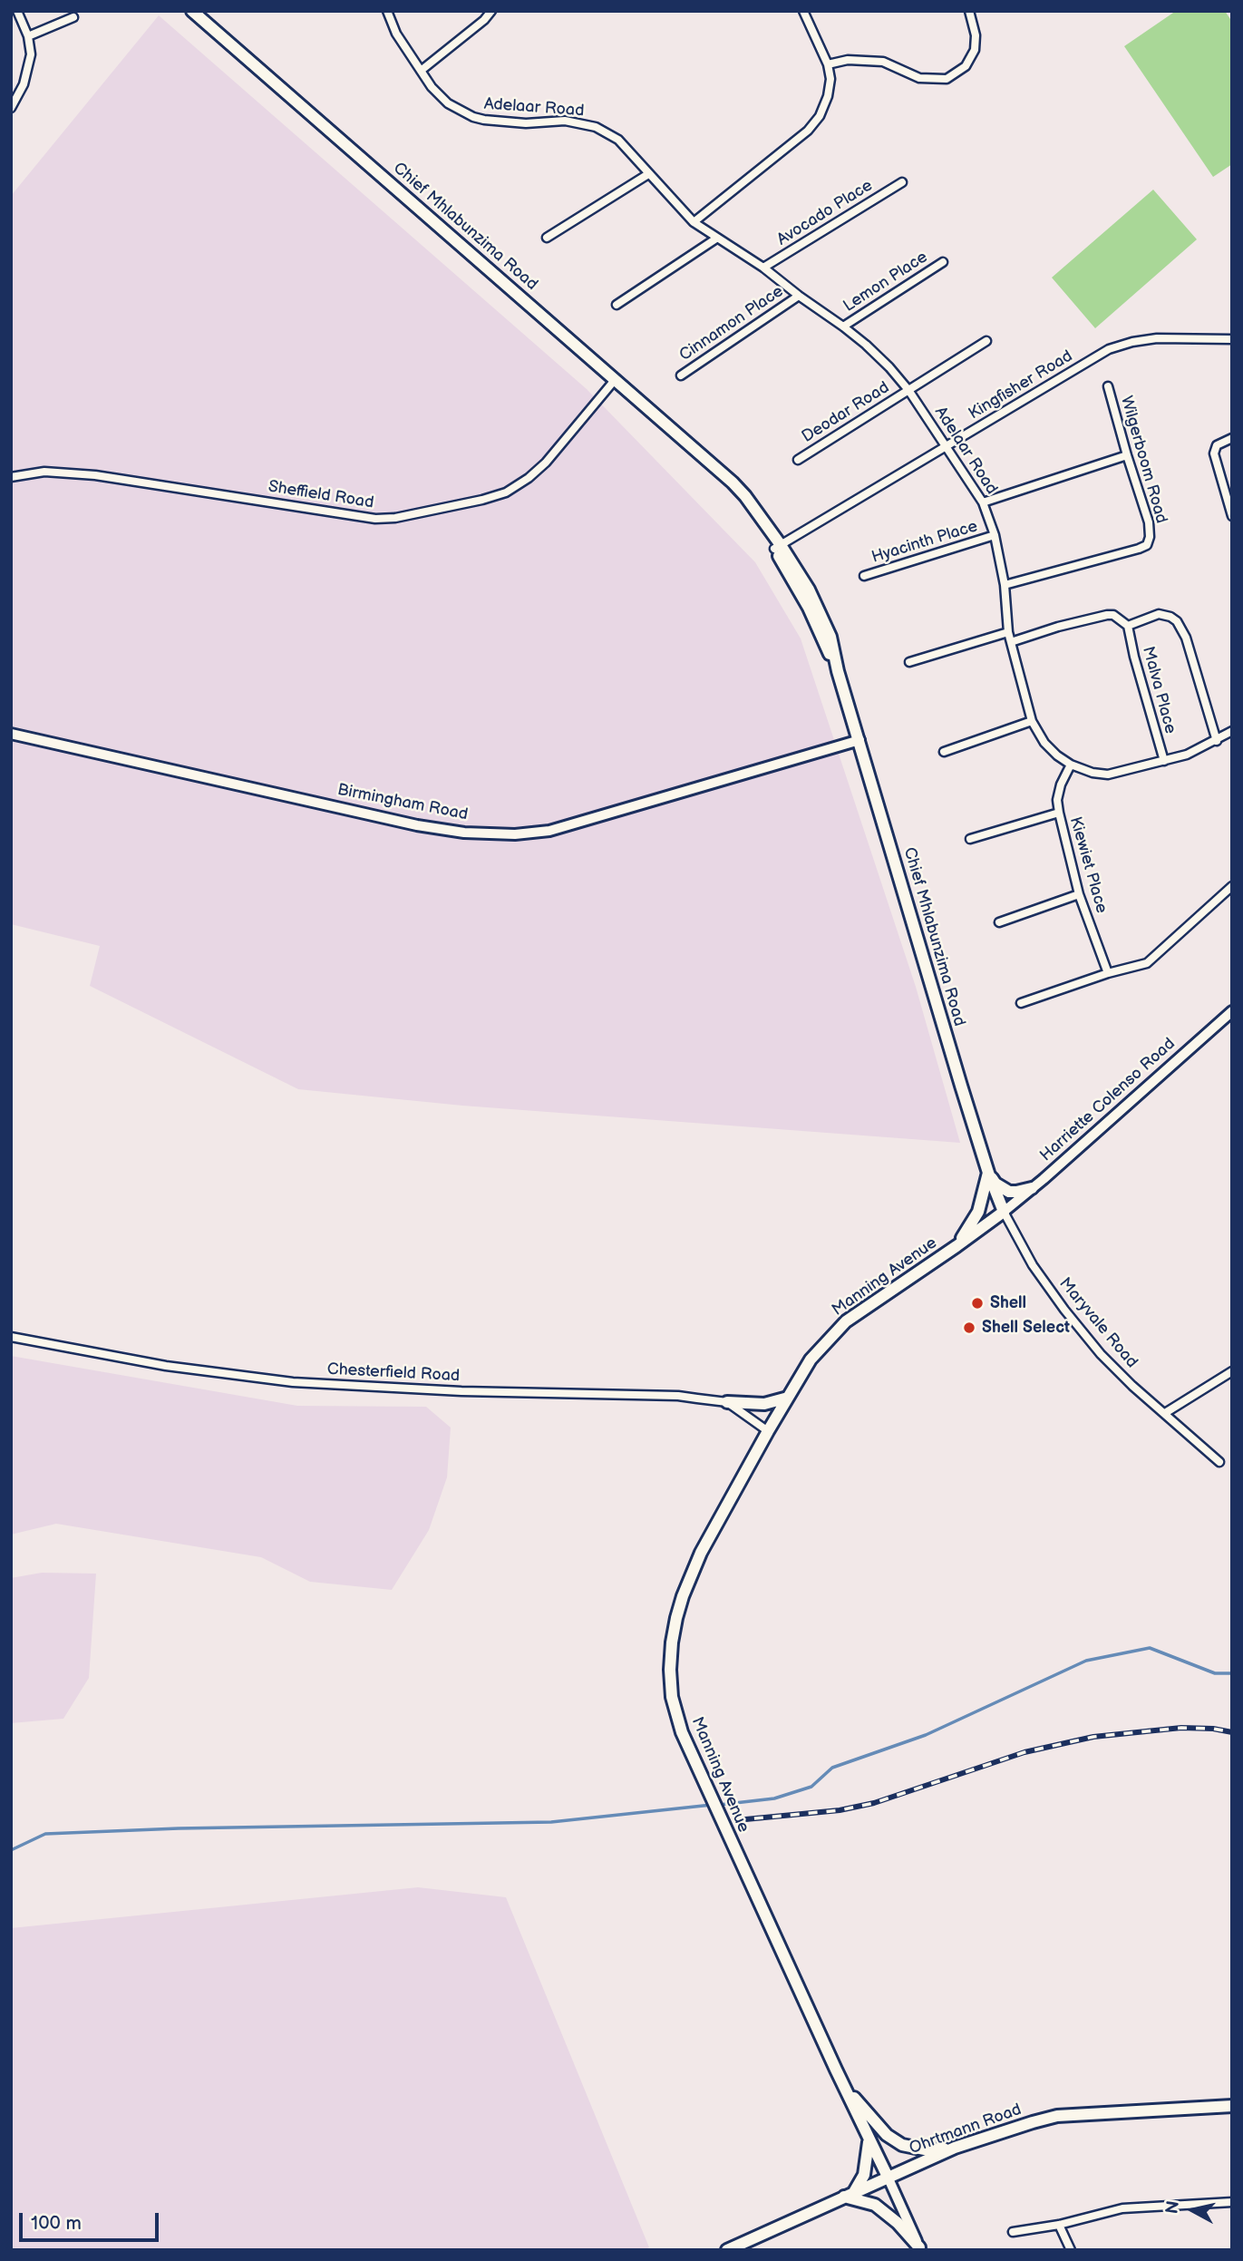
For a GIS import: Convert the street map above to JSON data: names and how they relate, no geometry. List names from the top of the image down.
{
  "streets": {
    "main road": ["Chief Mhlabunzima Road", "Manning Avenue", "Ohrtmann Road"],
    "street": [
      "Adelaar Road",
      "Avocado Place",
      "Lemon Place",
      "Cinnamon Place",
      "Kingfisher Road",
      "Deodar Road",
      "Wilgerboom Road",
      "Sheffield Road",
      "Hyacinth Place",
      "Malva Place",
      "Birmingham Road",
      "Kiewiet Place",
      "Harriette Colenso Road",
      "Maryvale Road",
      "Chesterfield Road"
    ]
  },
  "crossings": [
    ["Adelaar Road", "Avocado Place"],
    ["Adelaar Road", "Lemon Place"],
    ["Adelaar Road", "Cinnamon Place"],
    ["Adelaar Road", "Kingfisher Road"],
    ["Adelaar Road", "Deodar Road"],
    ["Adelaar Road", "Wilgerboom Road"],
    ["Adelaar Road", "Hyacinth Place"],
    ["Adelaar Road", "Malva Place"],
    ["Adelaar Road", "Kiewiet Place"],
    ["Chief Mhlabunzima Road", "Kingfisher Road"],
    ["Chief Mhlabunzima Road", "Sheffield Road"],
    ["Chief Mhlabunzima Road", "Birmingham Road"],
    ["Chief Mhlabunzima Road", "Harriette Colenso Road"],
    ["Chief Mhlabunzima Road", "Manning Avenue"],
    ["Chief Mhlabunzima Road", "Maryvale Road"],
    ["Harriette Colenso Road", "Manning Avenue"],
    ["Harriette Colenso Road", "Maryvale Road"],
    ["Manning Avenue", "Maryvale Road"],
    ["Manning Avenue", "Chesterfield Road"],
    ["Manning Avenue", "Ohrtmann Road"]
  ],
  "places": ["Shell", "Shell Select"],
  "scale_bar": "100 m",
  "north": "left"
}
